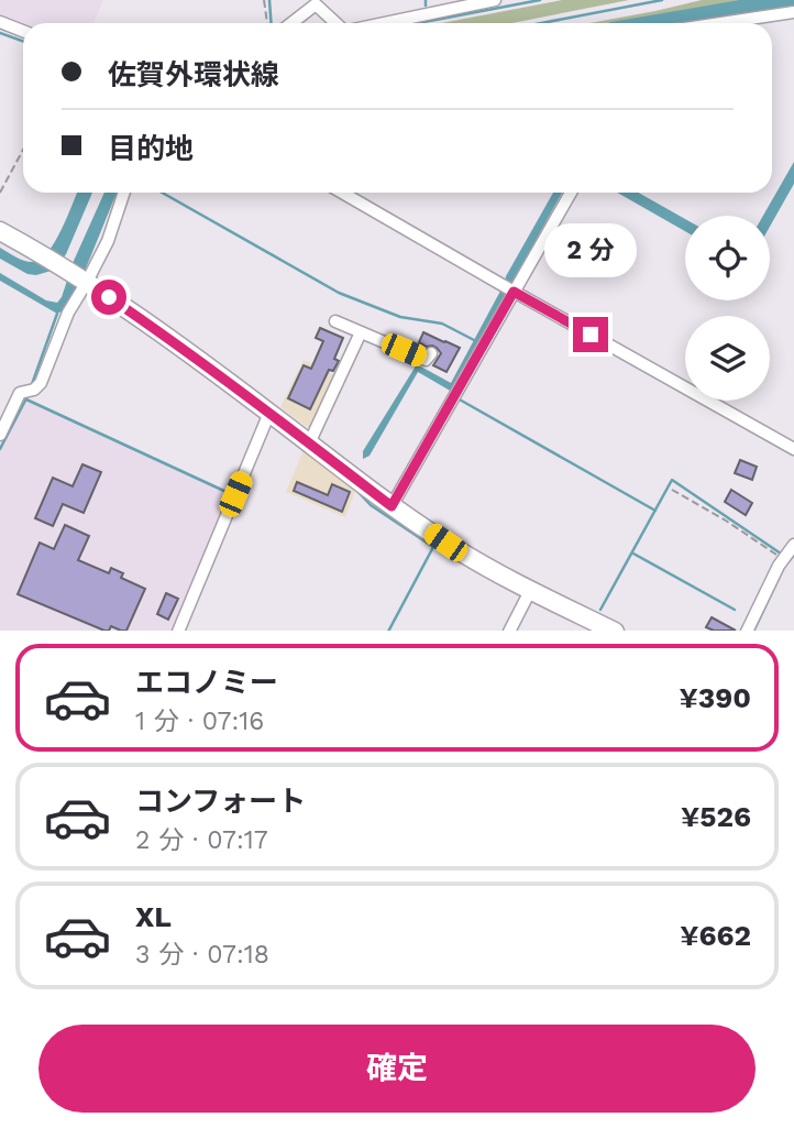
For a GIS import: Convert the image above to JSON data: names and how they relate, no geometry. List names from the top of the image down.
{
  "page": {
    "banner": ["佐賀外環状線", "目的地"],
    "bubble": "2 分",
    "list": [
      {
        "name": "エコノミー",
        "note": "1 分 · 07:16",
        "value": "¥390"
      },
      {
        "name": "コンフォート",
        "note": "2 分 · 07:17",
        "value": "¥526"
      },
      {
        "name": "XL",
        "note": "3 分 · 07:18",
        "value": "¥662"
      }
    ],
    "buttons": "確定"
  }
}
